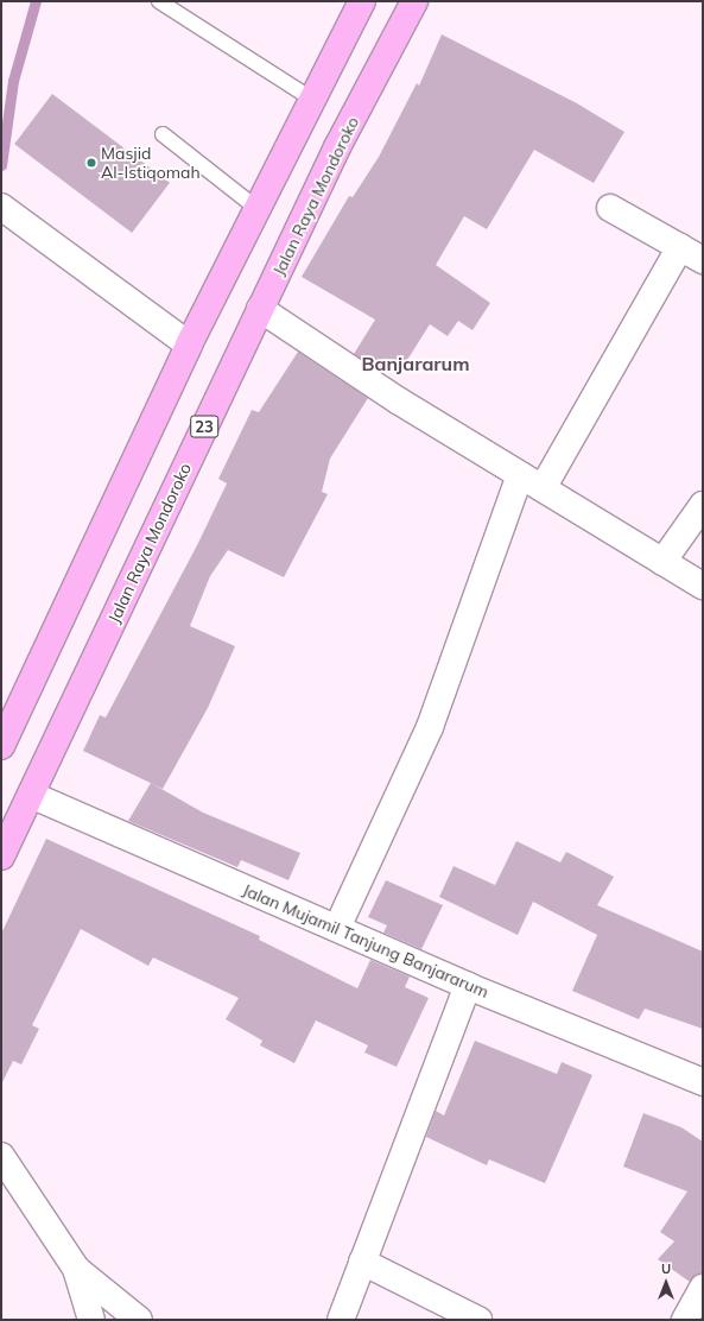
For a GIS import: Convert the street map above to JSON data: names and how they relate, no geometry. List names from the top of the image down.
{
  "streets": {
    "highway": ["Jalan Raya Mondoroko", "23"],
    "street": ["Jalan Mujamil Tanjung Banjararum"]
  },
  "crossings": [
    ["Jalan Raya Mondoroko", "Jalan Mujamil Tanjung Banjararum"]
  ],
  "districts": ["Banjararum"],
  "places": ["Masjid Al-Istiqomah"],
  "north": "top"
}
